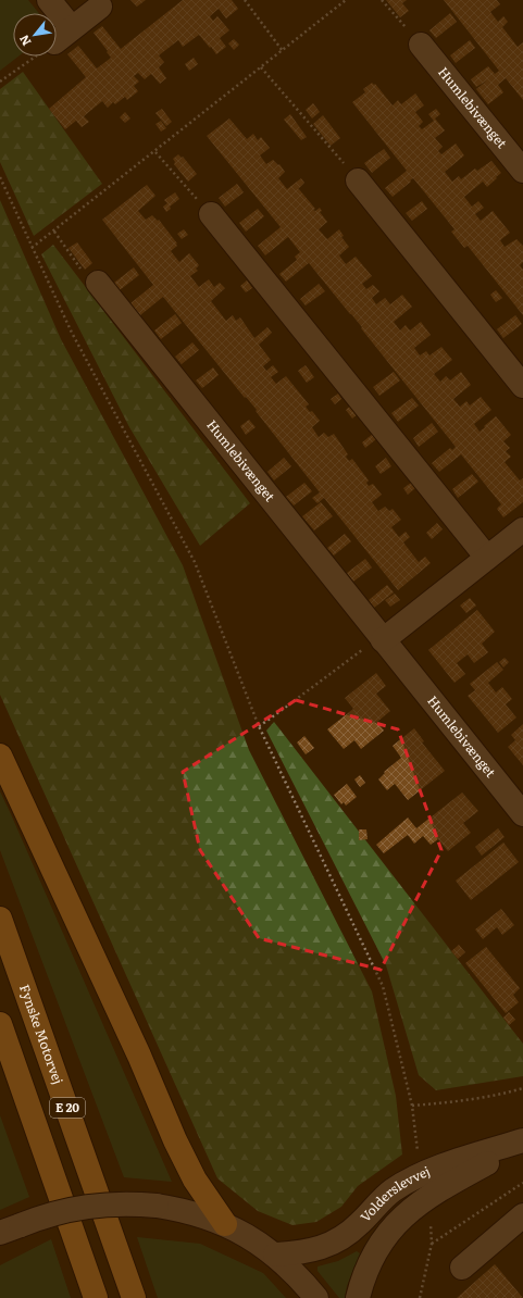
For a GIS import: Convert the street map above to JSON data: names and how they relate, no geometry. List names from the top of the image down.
{
  "streets": {
    "highway": ["Fynske Motorvej", "E 20"],
    "street": ["Humlebivænget", "Volderslevvej"]
  },
  "north": "bottom left"
}
